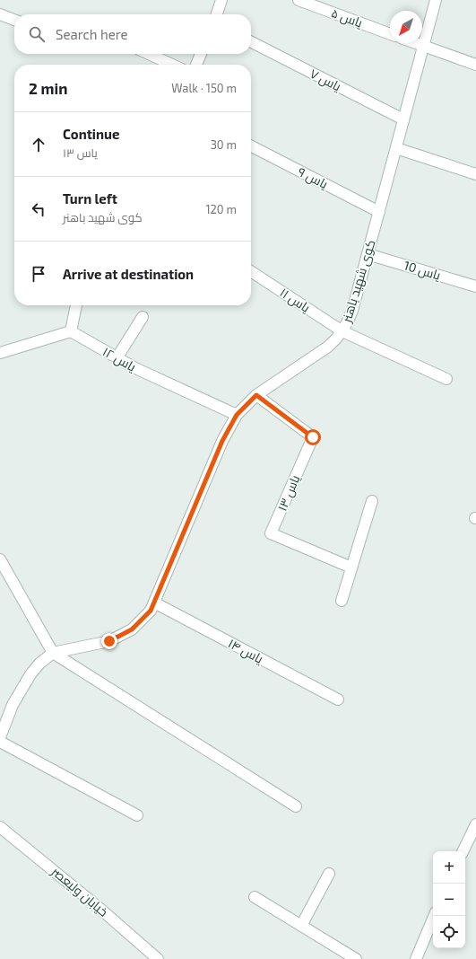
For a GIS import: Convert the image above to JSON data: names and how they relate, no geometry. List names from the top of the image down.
{
  "streets": {
    "street": [
      "یاس ۵",
      "یاس ۷",
      "یاس ۹",
      "یاس 10",
      "کوی شهید باهنر",
      "یاس ۱۱",
      "یاس ۱۲",
      "یاس ۱۳",
      "یاس ۱۴",
      "خیابان ولیعصر"
    ]
  },
  "crossings": [
    ["یاس ۷", "کوی شهید باهنر"],
    ["یاس ۹", "کوی شهید باهنر"],
    ["یاس 10", "کوی شهید باهنر"],
    ["کوی شهید باهنر", "یاس ۱۱"],
    ["کوی شهید باهنر", "یاس ۱۲"],
    ["کوی شهید باهنر", "یاس ۱۳"],
    ["کوی شهید باهنر", "یاس ۱۴"]
  ],
  "north": "bottom left",
  "page": {
    "search": "Search here",
    "heading": ["2 min", "Walk · 150 m"],
    "list": [
      ["Continue", "یاس ۱۳", "30 m"],
      ["Turn left", "کوی شهید باهنر", "120 m"],
      "Arrive at destination"
    ],
    "map_buttons": ["+", "−"]
  }
}
